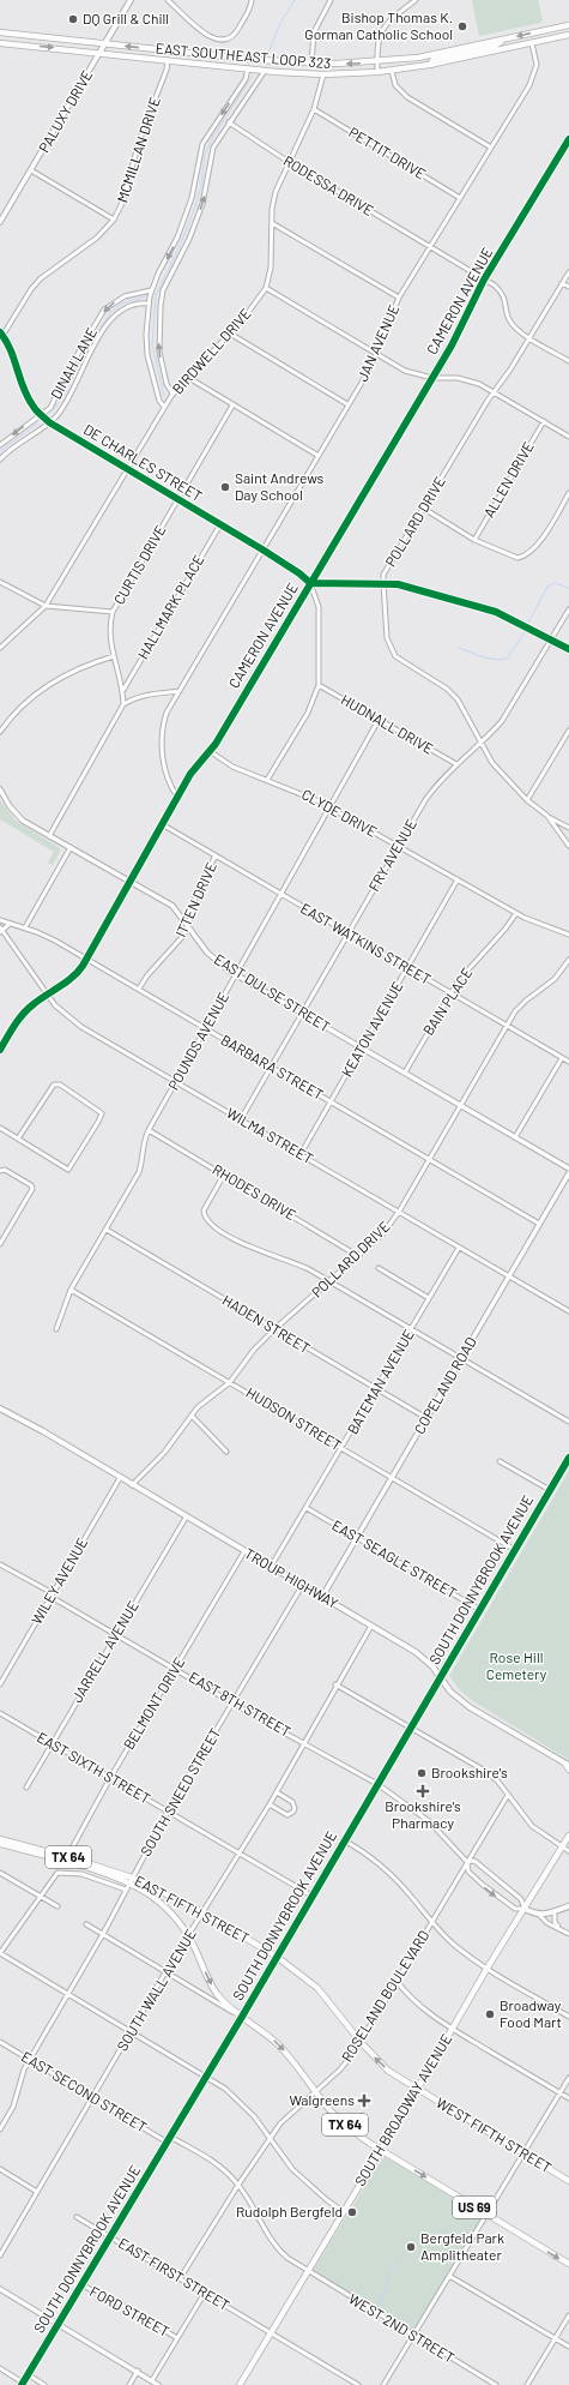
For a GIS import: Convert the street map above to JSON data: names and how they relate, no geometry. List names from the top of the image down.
{
  "streets": {
    "main road": [
      "EAST SOUTHEAST LOOP 323",
      "PALUXY DRIVE",
      "TROUP HIGHWAY",
      "TX 64",
      "EAST FIFTH STREET",
      "SOUTH BROADWAY AVENUE",
      "WEST FIFTH STREET",
      "US 69"
    ],
    "street": [
      "MCMILLAN DRIVE",
      "PETTIT DRIVE",
      "RODESSA DRIVE",
      "CAMERON AVENUE",
      "JAN AVENUE",
      "BIRDWELL DRIVE",
      "DINAH LANE",
      "DE CHARLES STREET",
      "ALLEN DRIVE",
      "POLLARD DRIVE",
      "CURTIS DRIVE",
      "HALLMARK PLACE",
      "HUDNALL DRIVE",
      "CLYDE DRIVE",
      "FRY AVENUE",
      "ITTEN DRIVE",
      "EAST WATKINS STREET",
      "EAST DULSE STREET",
      "BAIN PLACE",
      "KEATON AVENUE",
      "POUNDS AVENUE",
      "BARBARA STREET",
      "WILMA STREET",
      "RHODES DRIVE",
      "HADEN STREET",
      "BATEMAN AVENUE",
      "COPELAND ROAD",
      "HUDSON STREET",
      "EAST SEAGLE STREET",
      "SOUTH DONNYBROOK AVENUE",
      "WILEY AVENUE",
      "JARRELL AVENUE",
      "BELMONT DRIVE",
      "EAST 8TH STREET",
      "EAST SIXTH STREET",
      "SOUTH SNEED STREET",
      "SOUTH WALL AVENUE",
      "ROSELAND BOULEVARD",
      "EAST SECOND STREET",
      "EAST FIRST STREET",
      "FORD STREET",
      "WEST 2ND STREET"
    ]
  },
  "crossings": [
    ["EAST SOUTHEAST LOOP 323", "PALUXY DRIVE"],
    ["EAST SOUTHEAST LOOP 323", "MCMILLAN DRIVE"],
    ["EAST SOUTHEAST LOOP 323", "JAN AVENUE"],
    ["EAST SOUTHEAST LOOP 323", "BIRDWELL DRIVE"],
    ["MCMILLAN DRIVE", "DE CHARLES STREET"],
    ["PETTIT DRIVE", "JAN AVENUE"],
    ["PETTIT DRIVE", "BIRDWELL DRIVE"],
    ["RODESSA DRIVE", "CAMERON AVENUE"],
    ["RODESSA DRIVE", "JAN AVENUE"],
    ["RODESSA DRIVE", "BIRDWELL DRIVE"],
    ["RODESSA DRIVE", "POLLARD DRIVE"],
    ["CAMERON AVENUE", "JAN AVENUE"],
    ["CAMERON AVENUE", "DE CHARLES STREET"],
    ["CAMERON AVENUE", "CLYDE DRIVE"],
    ["CAMERON AVENUE", "EAST WATKINS STREET"],
    ["CAMERON AVENUE", "EAST DULSE STREET"],
    ["CAMERON AVENUE", "BARBARA STREET"],
    ["CAMERON AVENUE", "WILMA STREET"],
    ["JAN AVENUE", "DE CHARLES STREET"],
    ["BIRDWELL DRIVE", "DE CHARLES STREET"],
    ["DINAH LANE", "DE CHARLES STREET"],
    ["DE CHARLES STREET", "CURTIS DRIVE"],
    ["DE CHARLES STREET", "HALLMARK PLACE"],
    ["POLLARD DRIVE", "FRY AVENUE"],
    ["POLLARD DRIVE", "EAST WATKINS STREET"],
    ["POLLARD DRIVE", "EAST DULSE STREET"],
    ["POLLARD DRIVE", "BARBARA STREET"],
    ["POLLARD DRIVE", "WILMA STREET"],
    ["POLLARD DRIVE", "RHODES DRIVE"],
    ["POLLARD DRIVE", "HADEN STREET"],
    ["POLLARD DRIVE", "HUDSON STREET"],
    ["POLLARD DRIVE", "TROUP HIGHWAY"],
    ["CURTIS DRIVE", "HALLMARK PLACE"],
    ["CURTIS DRIVE", "EAST DULSE STREET"],
    ["HUDNALL DRIVE", "FRY AVENUE"],
    ["HUDNALL DRIVE", "POUNDS AVENUE"],
    ["CLYDE DRIVE", "FRY AVENUE"],
    ["CLYDE DRIVE", "BAIN PLACE"],
    ["CLYDE DRIVE", "KEATON AVENUE"],
    ["CLYDE DRIVE", "POUNDS AVENUE"],
    ["FRY AVENUE", "EAST WATKINS STREET"],
    ["FRY AVENUE", "EAST DULSE STREET"],
    ["FRY AVENUE", "BARBARA STREET"],
    ["FRY AVENUE", "WILMA STREET"],
    ["ITTEN DRIVE", "EAST WATKINS STREET"],
    ["ITTEN DRIVE", "EAST DULSE STREET"],
    ["ITTEN DRIVE", "BARBARA STREET"],
    ["EAST WATKINS STREET", "BAIN PLACE"],
    ["EAST WATKINS STREET", "KEATON AVENUE"],
    ["EAST WATKINS STREET", "POUNDS AVENUE"],
    ["EAST DULSE STREET", "BAIN PLACE"],
    ["EAST DULSE STREET", "KEATON AVENUE"],
    ["EAST DULSE STREET", "POUNDS AVENUE"],
    ["KEATON AVENUE", "BARBARA STREET"],
    ["KEATON AVENUE", "WILMA STREET"],
    ["POUNDS AVENUE", "BARBARA STREET"],
    ["POUNDS AVENUE", "WILMA STREET"],
    ["POUNDS AVENUE", "RHODES DRIVE"],
    ["POUNDS AVENUE", "HADEN STREET"],
    ["POUNDS AVENUE", "HUDSON STREET"],
    ["BARBARA STREET", "COPELAND ROAD"],
    ["WILMA STREET", "BATEMAN AVENUE"],
    ["WILMA STREET", "COPELAND ROAD"],
    ["HADEN STREET", "BATEMAN AVENUE"],
    ["HADEN STREET", "COPELAND ROAD"],
    ["BATEMAN AVENUE", "HUDSON STREET"],
    ["BATEMAN AVENUE", "EAST SEAGLE STREET"],
    ["BATEMAN AVENUE", "TROUP HIGHWAY"],
    ["COPELAND ROAD", "HUDSON STREET"],
    ["COPELAND ROAD", "EAST SEAGLE STREET"],
    ["COPELAND ROAD", "TROUP HIGHWAY"],
    ["HUDSON STREET", "SOUTH DONNYBROOK AVENUE"],
    ["EAST SEAGLE STREET", "SOUTH DONNYBROOK AVENUE"],
    ["TROUP HIGHWAY", "SOUTH DONNYBROOK AVENUE"],
    ["TROUP HIGHWAY", "WILEY AVENUE"],
    ["TROUP HIGHWAY", "JARRELL AVENUE"],
    ["TROUP HIGHWAY", "BELMONT DRIVE"],
    ["TROUP HIGHWAY", "SOUTH SNEED STREET"],
    ["TROUP HIGHWAY", "SOUTH WALL AVENUE"],
    ["SOUTH DONNYBROOK AVENUE", "EAST 8TH STREET"],
    ["SOUTH DONNYBROOK AVENUE", "EAST SIXTH STREET"],
    ["SOUTH DONNYBROOK AVENUE", "TX 64"],
    ["SOUTH DONNYBROOK AVENUE", "EAST FIFTH STREET"],
    ["SOUTH DONNYBROOK AVENUE", "EAST SECOND STREET"],
    ["SOUTH DONNYBROOK AVENUE", "EAST FIRST STREET"],
    ["SOUTH DONNYBROOK AVENUE", "FORD STREET"],
    ["WILEY AVENUE", "EAST 8TH STREET"],
    ["JARRELL AVENUE", "EAST 8TH STREET"],
    ["JARRELL AVENUE", "EAST SIXTH STREET"],
    ["BELMONT DRIVE", "EAST 8TH STREET"],
    ["BELMONT DRIVE", "EAST SIXTH STREET"],
    ["BELMONT DRIVE", "EAST FIFTH STREET"],
    ["EAST 8TH STREET", "SOUTH SNEED STREET"],
    ["EAST 8TH STREET", "SOUTH WALL AVENUE"],
    ["EAST 8TH STREET", "ROSELAND BOULEVARD"],
    ["EAST 8TH STREET", "SOUTH BROADWAY AVENUE"],
    ["EAST SIXTH STREET", "SOUTH SNEED STREET"],
    ["EAST SIXTH STREET", "SOUTH WALL AVENUE"],
    ["SOUTH SNEED STREET", "EAST FIFTH STREET"],
    ["SOUTH SNEED STREET", "EAST SECOND STREET"],
    ["TX 64", "EAST FIFTH STREET"],
    ["TX 64", "SOUTH WALL AVENUE"],
    ["TX 64", "ROSELAND BOULEVARD"],
    ["TX 64", "SOUTH BROADWAY AVENUE"],
    ["TX 64", "US 69"],
    ["EAST FIFTH STREET", "SOUTH WALL AVENUE"],
    ["EAST FIFTH STREET", "ROSELAND BOULEVARD"],
    ["EAST FIFTH STREET", "SOUTH BROADWAY AVENUE"],
    ["EAST FIFTH STREET", "WEST FIFTH STREET"],
    ["SOUTH WALL AVENUE", "EAST SECOND STREET"],
    ["ROSELAND BOULEVARD", "EAST FIRST STREET"],
    ["SOUTH BROADWAY AVENUE", "WEST FIFTH STREET"],
    ["SOUTH BROADWAY AVENUE", "US 69"],
    ["SOUTH BROADWAY AVENUE", "EAST FIRST STREET"],
    ["SOUTH BROADWAY AVENUE", "WEST 2ND STREET"]
  ],
  "parks": ["Rose Hill Cemetery"],
  "places": {
    "other": [
      "DQ Grill & Chill",
      "Bishop Thomas K. Gorman Catholic School",
      "Saint Andrews Day School",
      "Brookshire's",
      "Broadway Food Mart",
      "Rudolph Bergfeld",
      "Bergfeld Park Amplitheater"
    ],
    "health": ["Brookshire's Pharmacy", "Walgreens"]
  }
}
